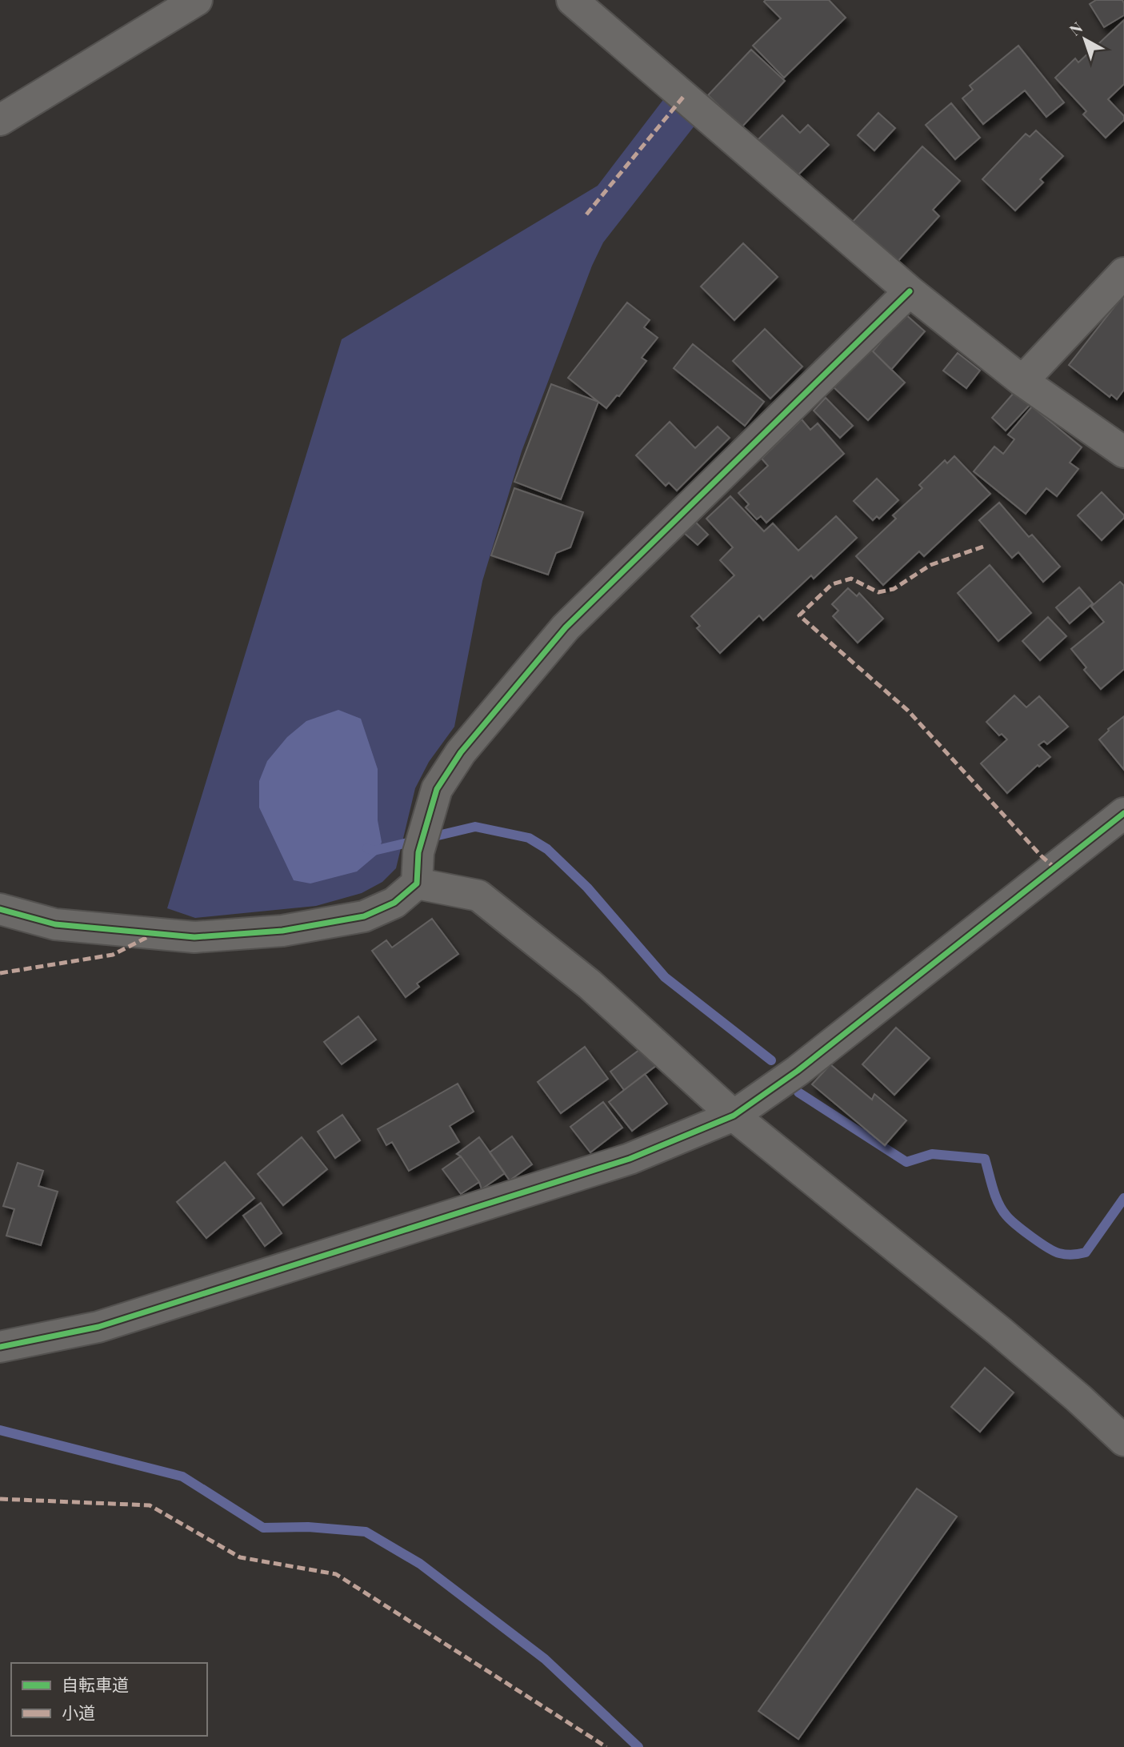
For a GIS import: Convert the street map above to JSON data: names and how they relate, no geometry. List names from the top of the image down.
{
  "legend": ["自転車道", "小道"],
  "north": "top left"
}
